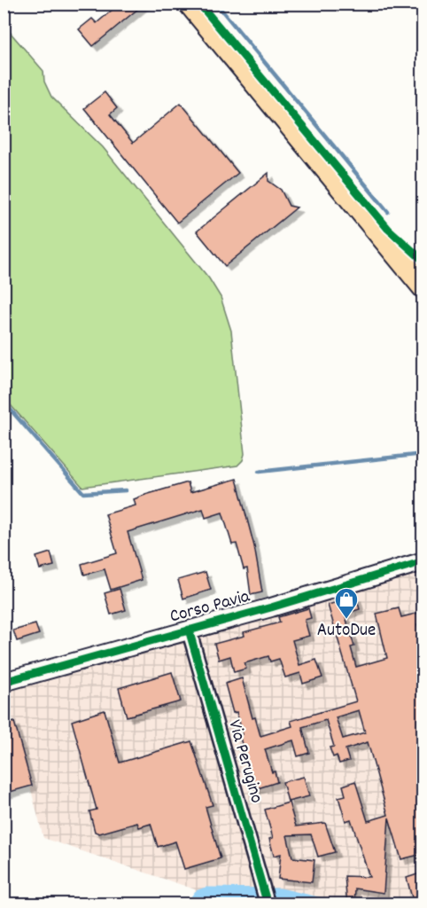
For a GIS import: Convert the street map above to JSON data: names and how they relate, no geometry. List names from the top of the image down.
{
  "streets": {
    "street": ["Corso Pavia", "Via Perugino"]
  },
  "crossings": [
    ["Corso Pavia", "Via Perugino"]
  ],
  "places": {
    "shop": ["AutoDue"]
  }
}
